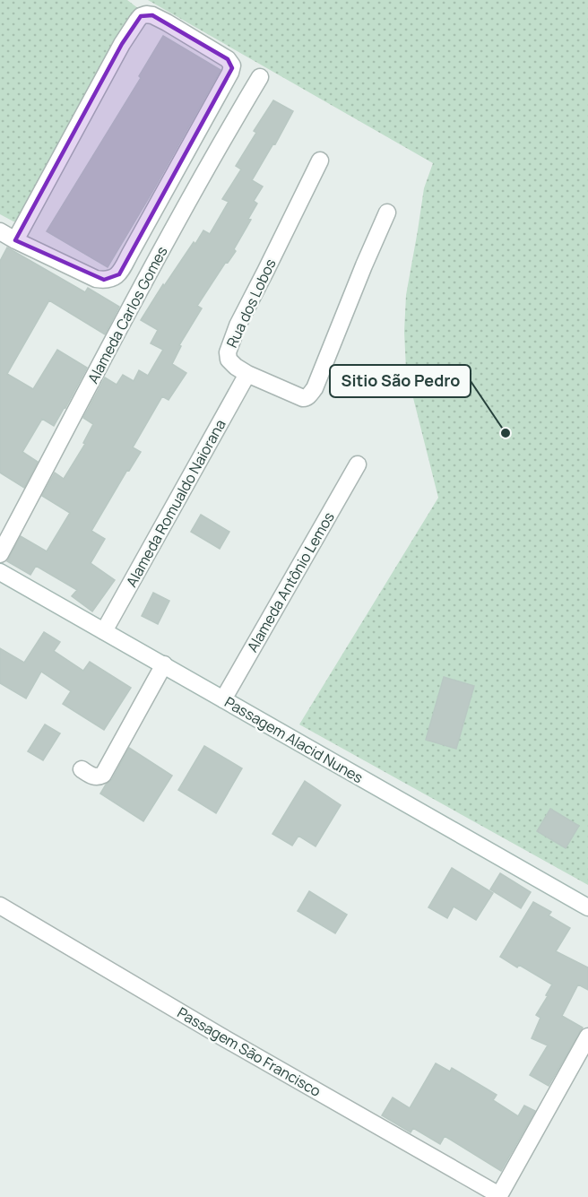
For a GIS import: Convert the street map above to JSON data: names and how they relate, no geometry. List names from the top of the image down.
{
  "streets": {
    "street": [
      "Rua dos Lobos",
      "Alameda Carlos Gomes",
      "Alameda Romualdo Naiorana",
      "Alameda Antônio Lemos",
      "Passagem Alacid Nunes",
      "Passagem São Francisco"
    ]
  },
  "crossings": [
    ["Rua dos Lobos", "Alameda Romualdo Naiorana"],
    ["Alameda Romualdo Naiorana", "Passagem Alacid Nunes"],
    ["Alameda Antônio Lemos", "Passagem Alacid Nunes"]
  ],
  "places": ["Sitio São Pedro"]
}
